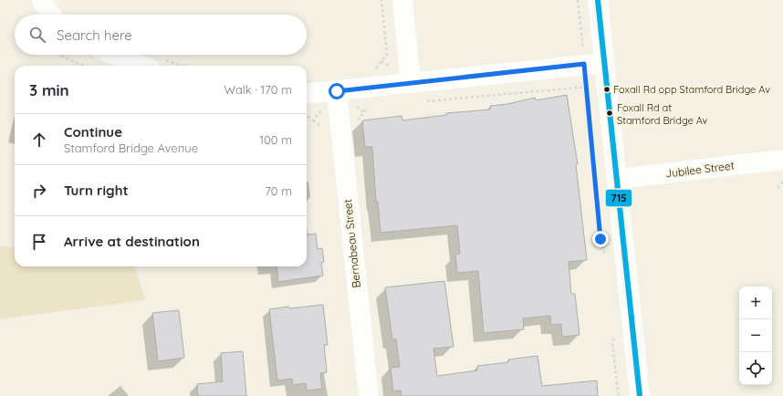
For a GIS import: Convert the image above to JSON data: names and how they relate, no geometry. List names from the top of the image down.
{
  "streets": {
    "street": ["Jubilee Street", "Bernabeau Street"]
  },
  "places": ["Foxall Rd opp Stamford Bridge Av", "Foxall Rd at Stamford Bridge Av"],
  "lines": ["transit line 715"],
  "page": {
    "search": "Search here",
    "heading": ["3 min", "Walk · 170 m"],
    "list": [
      ["Continue", "Stamford Bridge Avenue", "100 m"],
      ["Turn right", "70 m"],
      "Arrive at destination"
    ],
    "map_buttons": ["+", "−"]
  }
}
